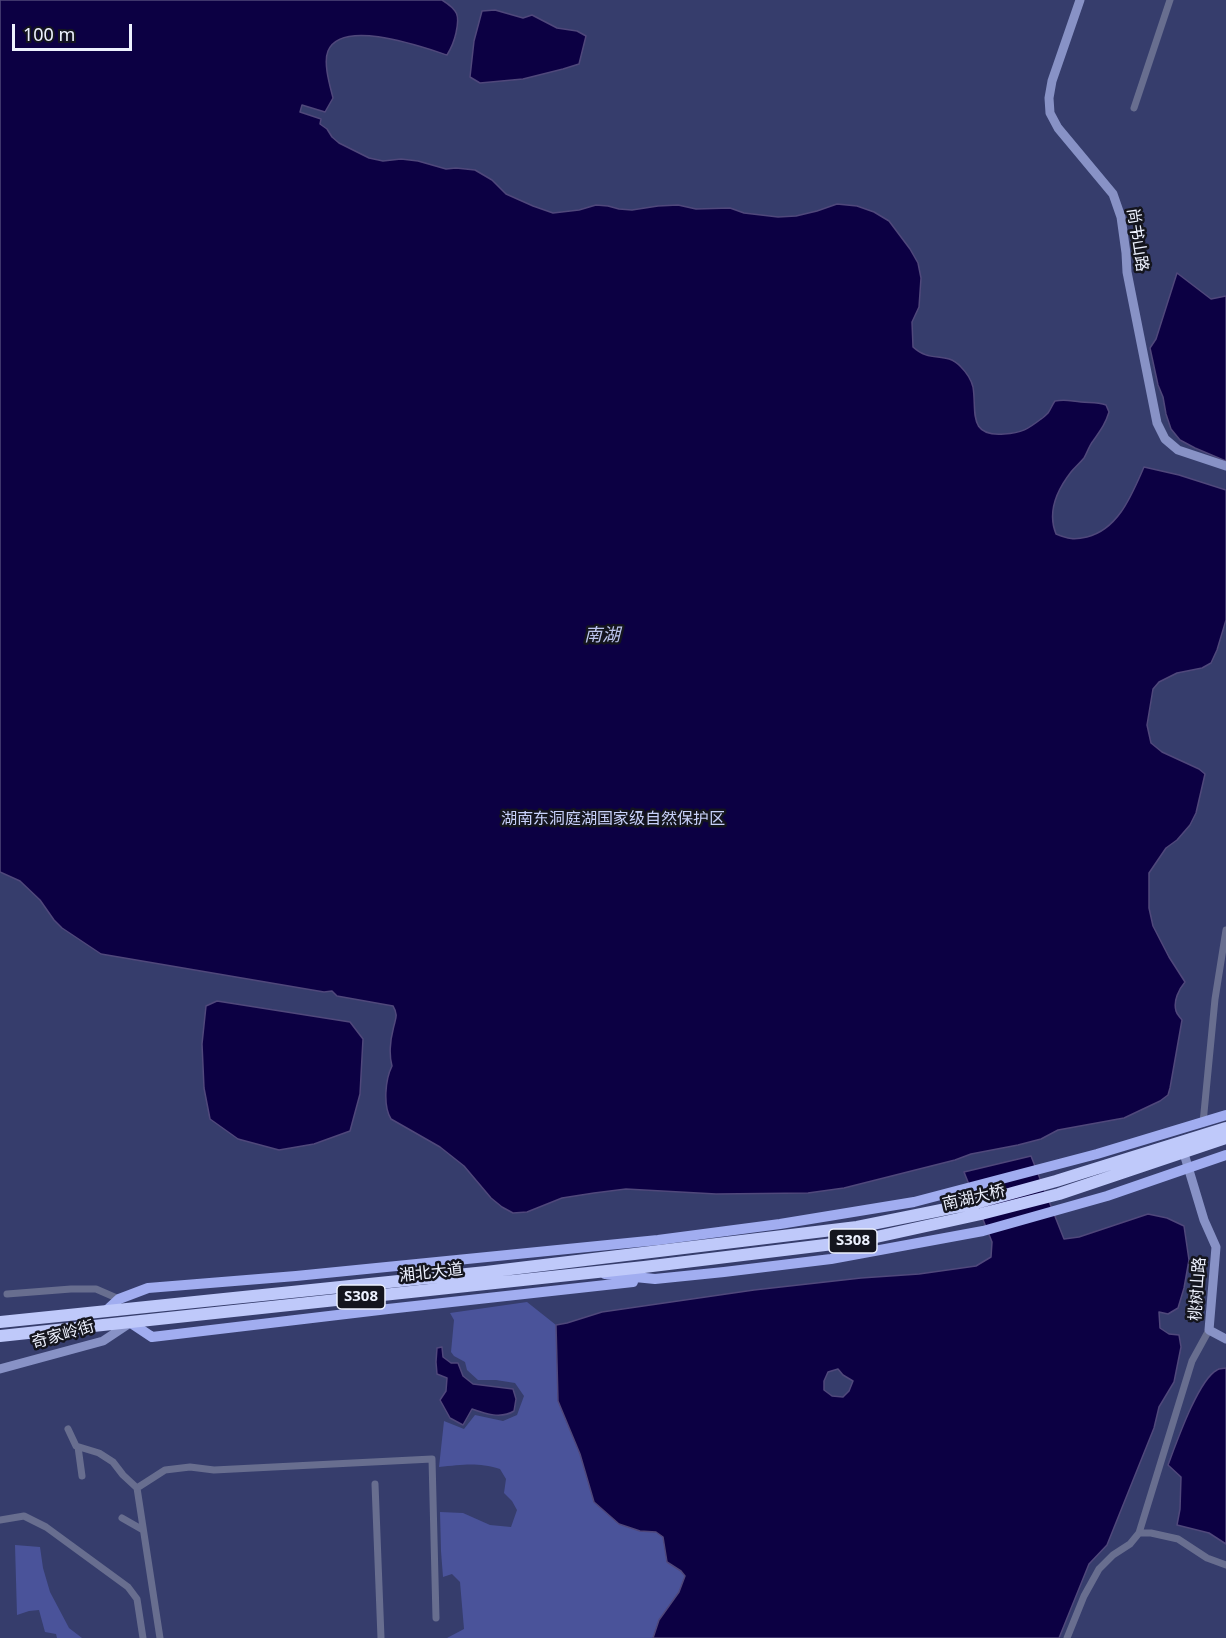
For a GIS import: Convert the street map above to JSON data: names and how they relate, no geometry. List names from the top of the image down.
{
  "streets": {
    "highway": ["南湖大桥", "S308", "湘北大道"],
    "street": ["尚书山路", "桃树山路", "奇家岭街"]
  },
  "crossings": [
    ["南湖大桥", "湘北大道"],
    ["湘北大道", "奇家岭街"]
  ],
  "water": ["南湖"],
  "parks": ["湖南东洞庭湖国家级自然保护区"],
  "scale_bar": "100 m"
}
